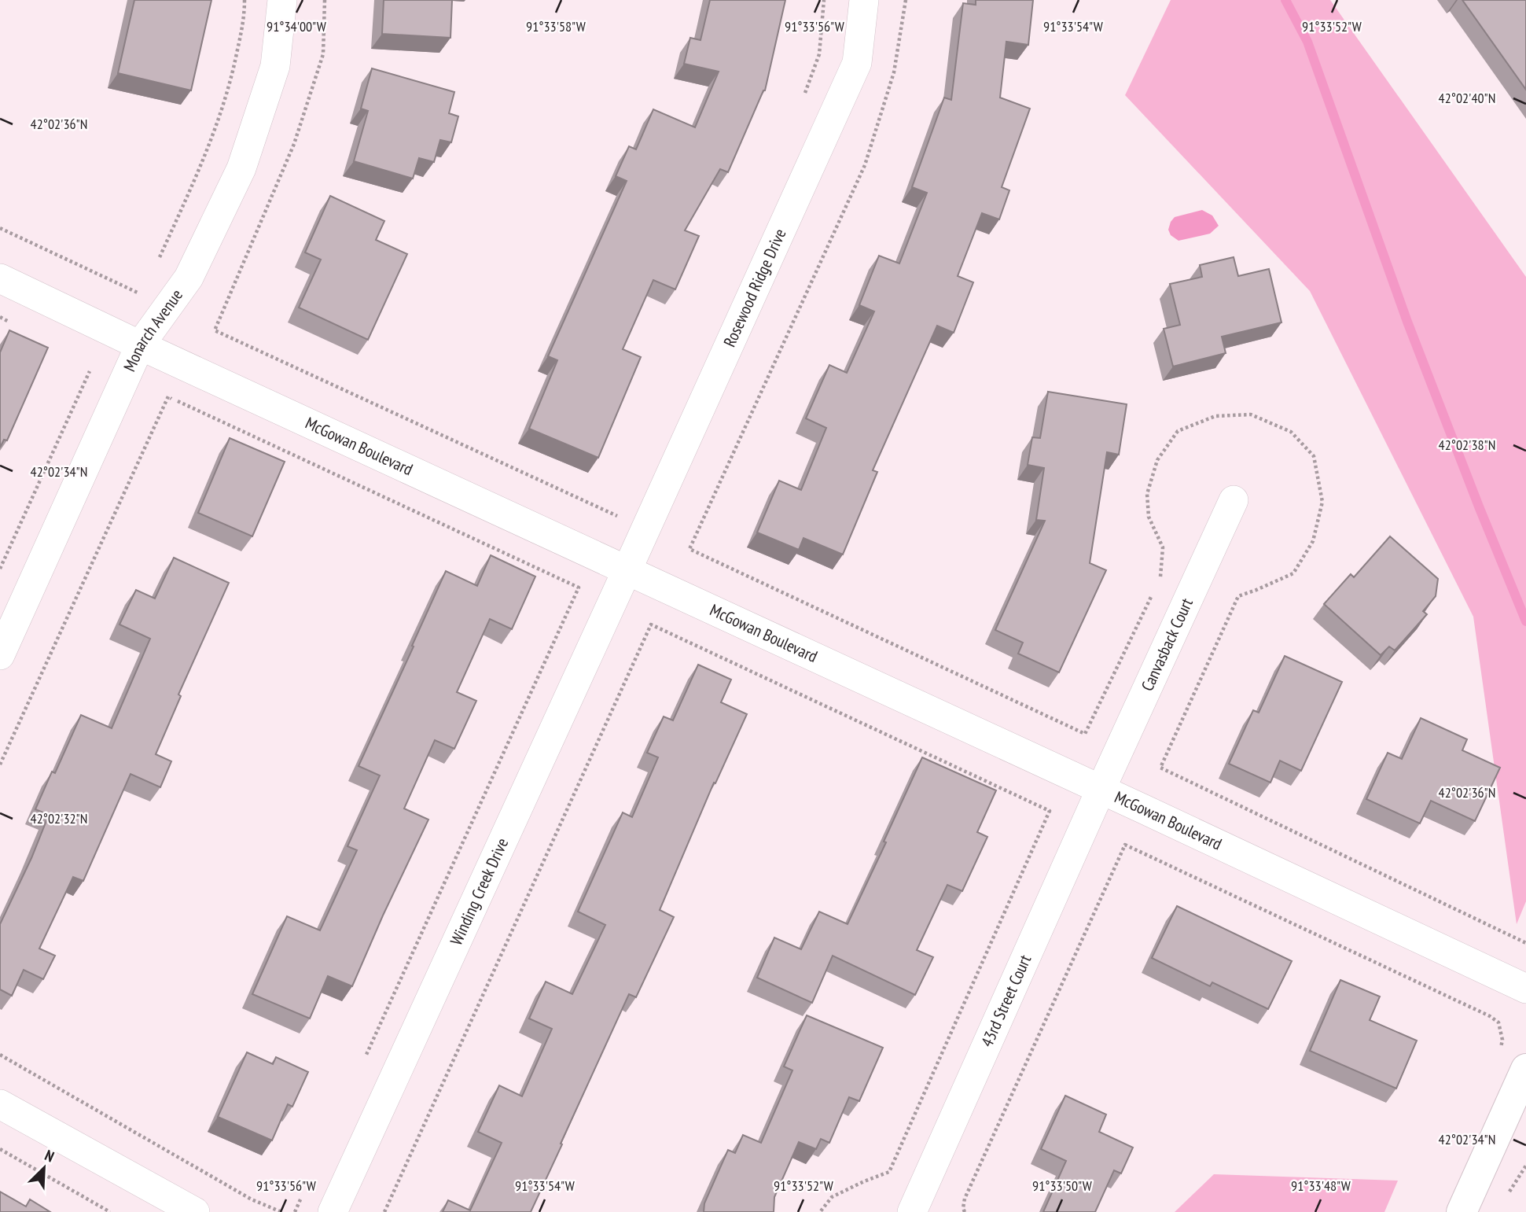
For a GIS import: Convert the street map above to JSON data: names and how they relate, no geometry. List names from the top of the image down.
{
  "streets": {
    "street": [
      "Rosewood Ridge Drive",
      "Monarch Avenue",
      "McGowan Boulevard",
      "Canvasback Court",
      "Winding Creek Drive",
      "43rd Street Court"
    ]
  },
  "crossings": [
    ["Rosewood Ridge Drive", "McGowan Boulevard"],
    ["Rosewood Ridge Drive", "Winding Creek Drive"],
    ["Monarch Avenue", "McGowan Boulevard"],
    ["McGowan Boulevard", "Canvasback Court"],
    ["McGowan Boulevard", "Winding Creek Drive"],
    ["McGowan Boulevard", "43rd Street Court"],
    ["Canvasback Court", "43rd Street Court"]
  ],
  "north": "top right",
  "coordinates": [
    "91°34'00\"W",
    "91°33'58\"W",
    "91°33'56\"W",
    "91°33'54\"W",
    "91°33'52\"W",
    "42°02'40\"N",
    "42°02'36\"N",
    "42°02'38\"N",
    "42°02'34\"N",
    "42°02'32\"N",
    "91°33'50\"W",
    "91°33'48\"W"
  ]
}
